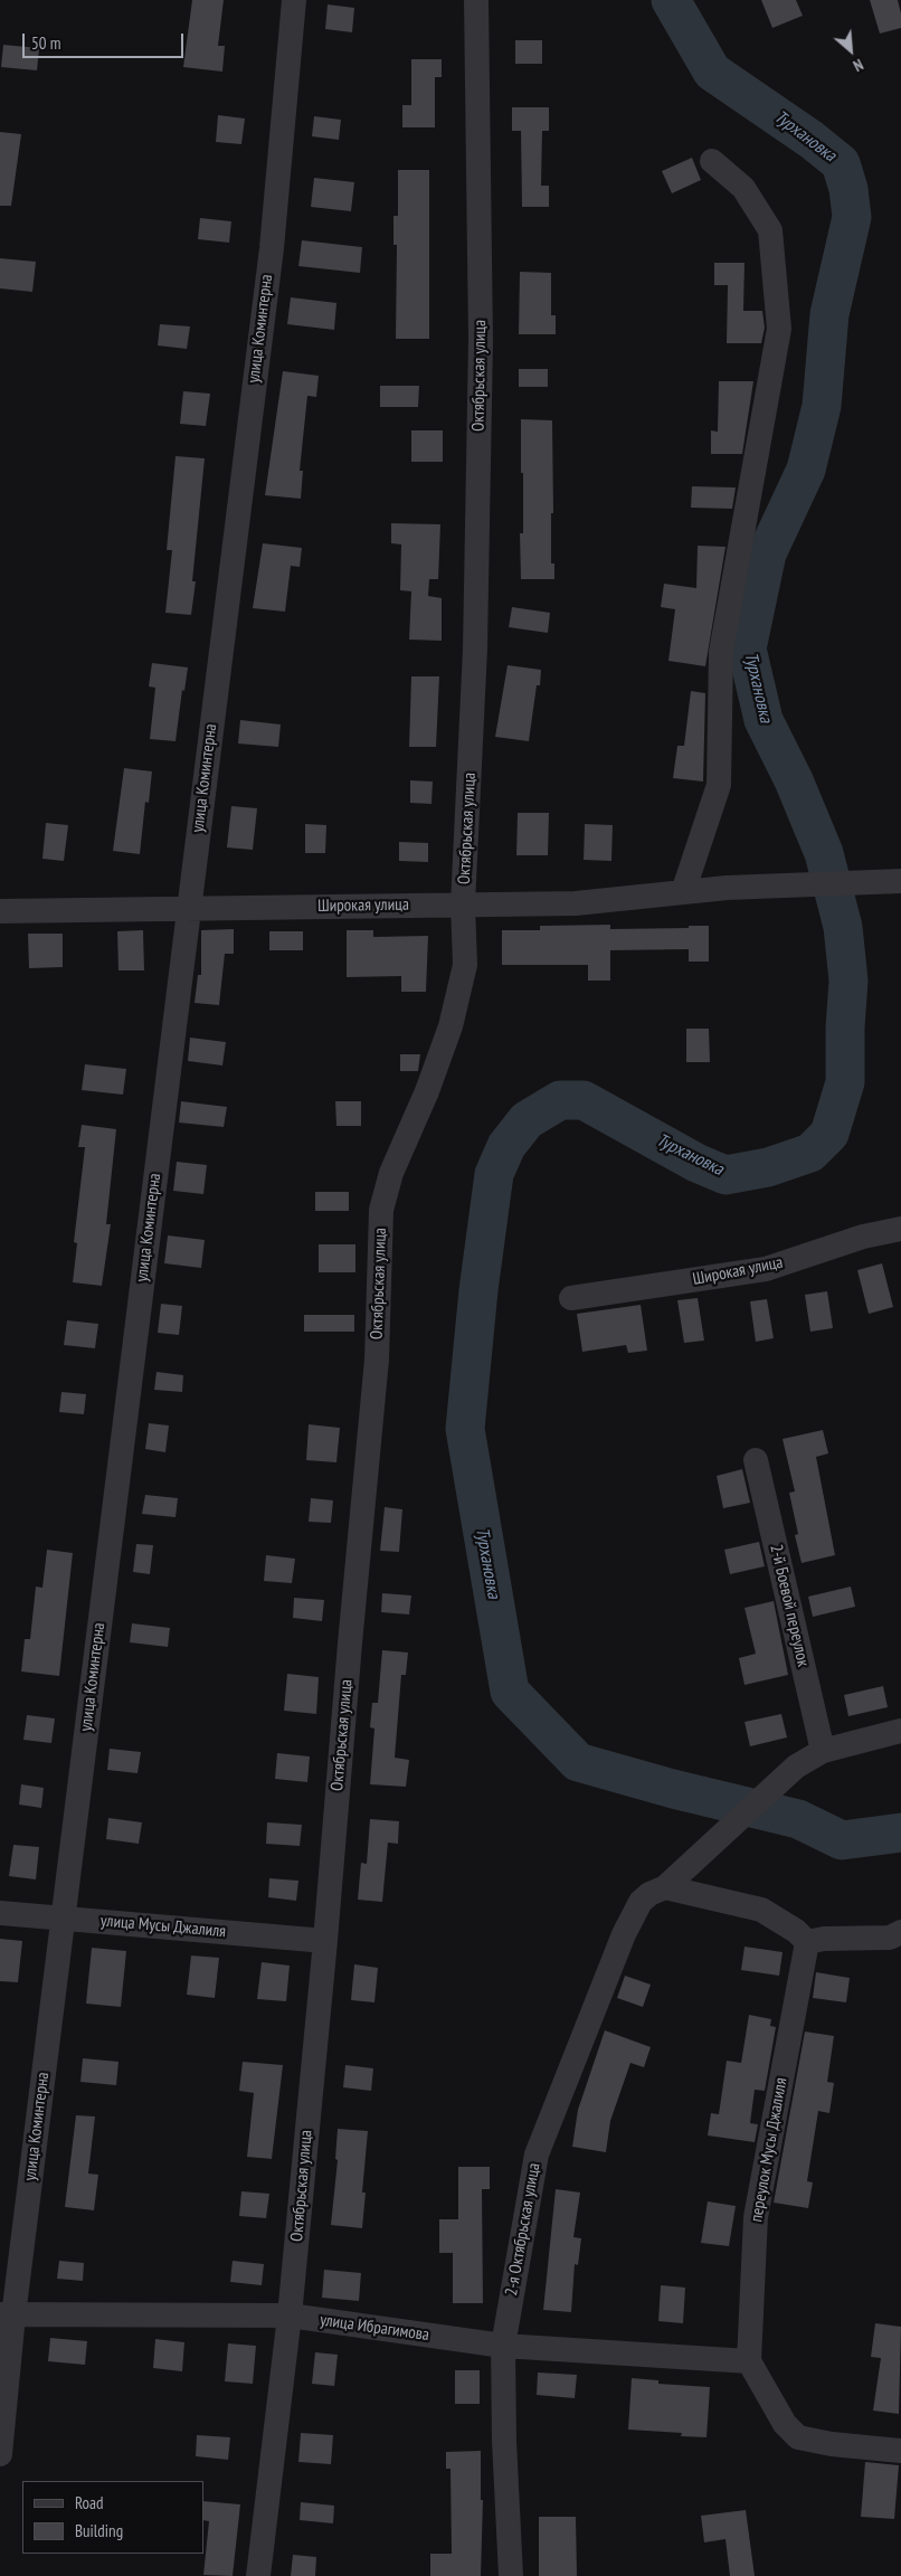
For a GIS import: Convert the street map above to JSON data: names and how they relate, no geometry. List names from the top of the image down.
{
  "streets": {
    "street": [
      "улица Коминтерна",
      "Октябрьская улица",
      "Широкая улица",
      "2-й Боевой переулок",
      "улица Мусы Джалиля",
      "переулок Мусы Джалиля",
      "2-я Октябрьская улица",
      "улица Ибрагимова"
    ]
  },
  "crossings": [
    ["улица Коминтерна", "Широкая улица"],
    ["улица Коминтерна", "улица Мусы Джалиля"],
    ["улица Коминтерна", "улица Ибрагимова"],
    ["Октябрьская улица", "Широкая улица"],
    ["Октябрьская улица", "улица Мусы Джалиля"],
    ["Октябрьская улица", "улица Ибрагимова"],
    ["переулок Мусы Джалиля", "улица Ибрагимова"],
    ["2-я Октябрьская улица", "улица Ибрагимова"]
  ],
  "water": ["Турхановка"],
  "legend": ["Road", "Building"],
  "scale_bar": "50 m",
  "north": "bottom right"
}
